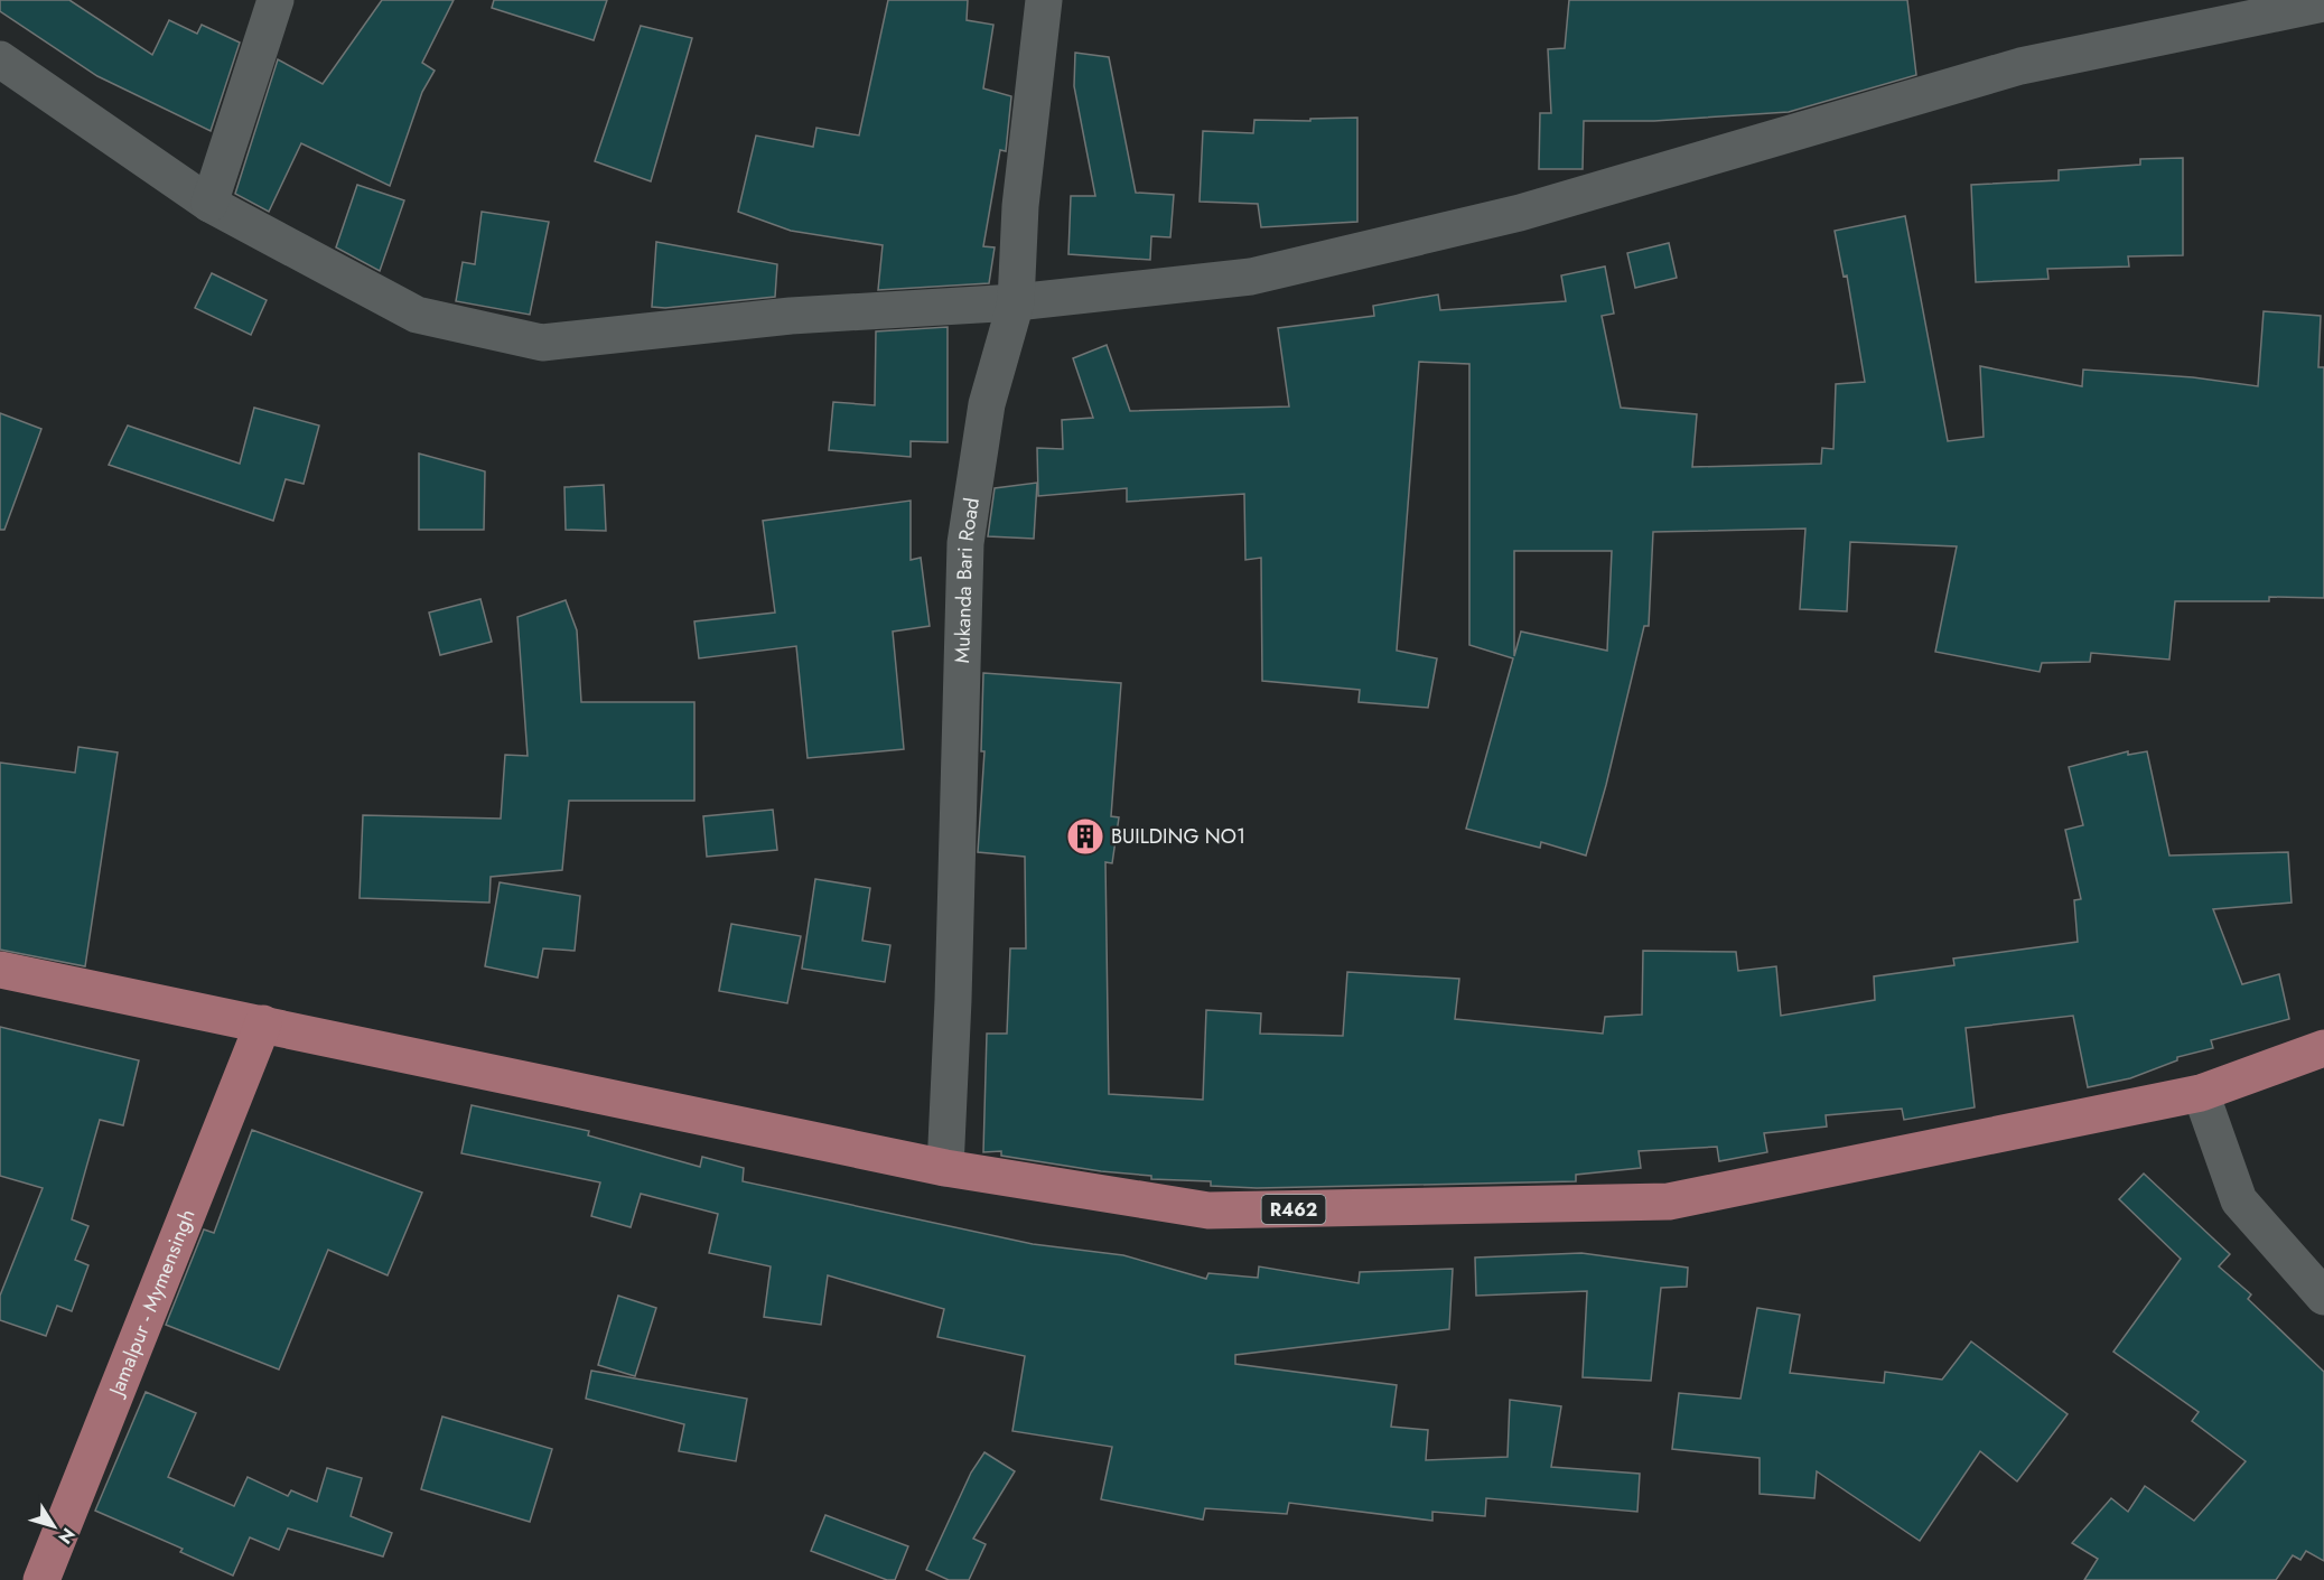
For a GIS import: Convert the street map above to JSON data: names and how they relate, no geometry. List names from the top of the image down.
{
  "streets": {
    "main road": ["R462", "Jamalpur - Mymensingh"],
    "street": ["Mukanda Bari Road"]
  },
  "crossings": [
    ["Mukanda Bari Road", "R462"],
    ["R462", "Jamalpur - Mymensingh"]
  ],
  "places": {
    "building": ["BUILDING NO1"]
  },
  "north": "bottom right"
}
